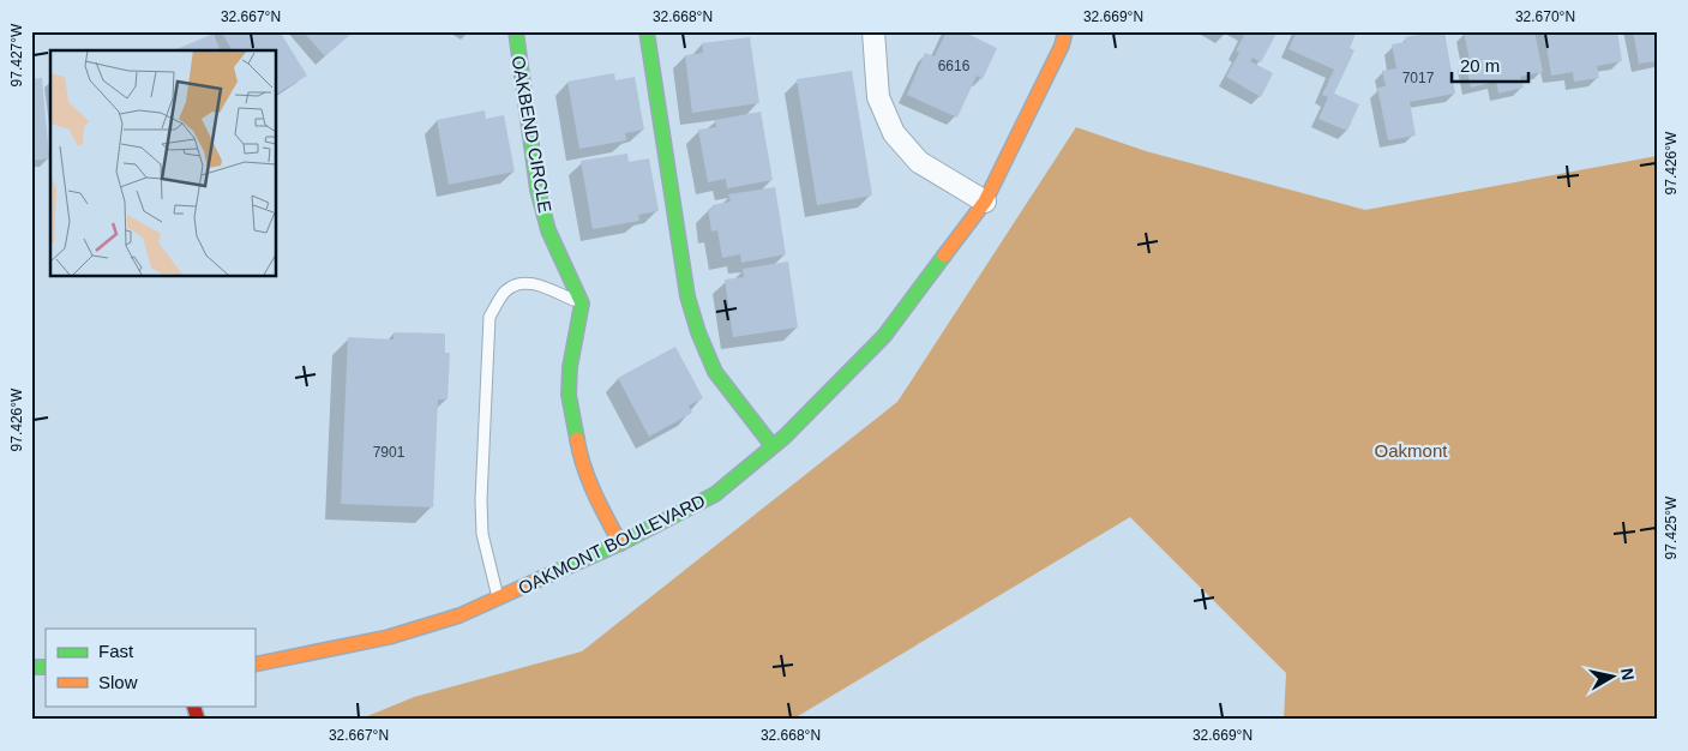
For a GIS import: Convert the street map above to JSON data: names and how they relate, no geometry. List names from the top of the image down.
{
  "streets": {
    "street": ["OAKBEND CIRCLE", "OAKMONT BOULEVARD"]
  },
  "parks": ["Oakmont"],
  "house_numbers": ["6616", "7017", "7901"],
  "legend": ["Fast", "Slow"],
  "scale_bar": "20 m",
  "north": "right",
  "coordinates": [
    "32.667°N",
    "32.668°N",
    "32.669°N",
    "32.670°N",
    "97.427°W",
    "97.426°W",
    "97.425°W"
  ]
}
